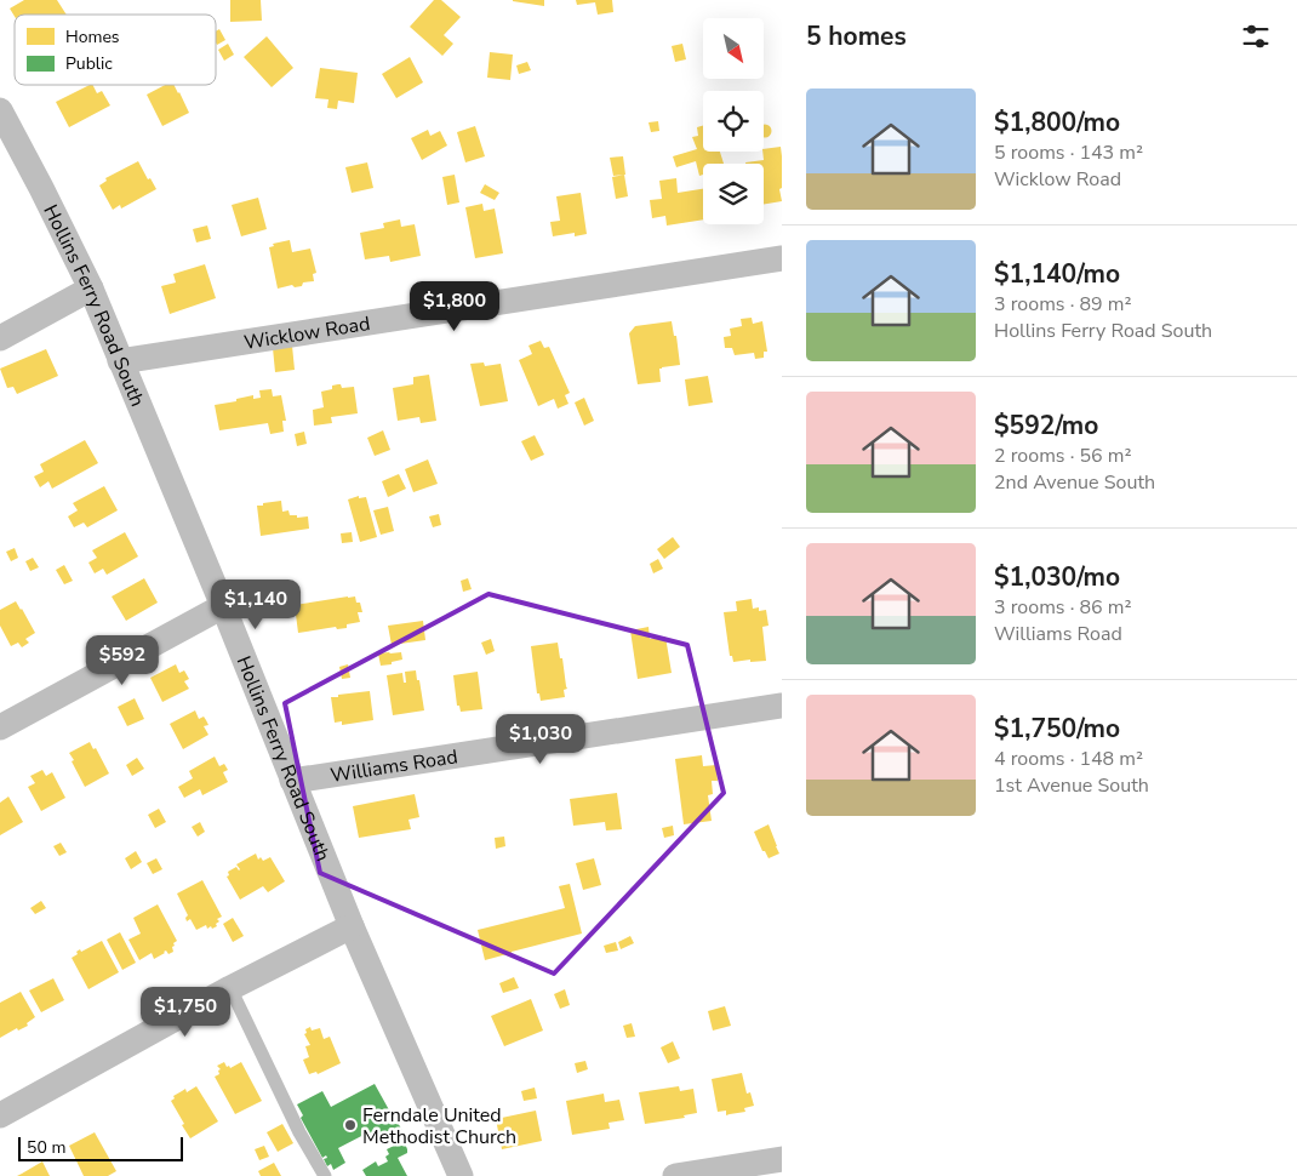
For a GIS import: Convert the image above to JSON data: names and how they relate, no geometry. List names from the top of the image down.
{
  "streets": {
    "street": ["Hollins Ferry Road South", "Wicklow Road", "Williams Road"]
  },
  "crossings": [
    ["Hollins Ferry Road South", "Wicklow Road"],
    ["Hollins Ferry Road South", "Williams Road"]
  ],
  "places": ["Ferndale United Methodist Church"],
  "legend": ["Homes", "Public"],
  "scale_bar": "50 m",
  "north": "bottom right",
  "page": {
    "heading": "5 homes",
    "list": [
      {
        "name": "$1,800/mo",
        "note": "5 rooms · 143 m² · Wicklow Road"
      },
      {
        "name": "$1,140/mo",
        "note": "3 rooms · 89 m² · Hollins Ferry Road South"
      },
      {
        "name": "$592/mo",
        "note": "2 rooms · 56 m² · 2nd Avenue South"
      },
      {
        "name": "$1,030/mo",
        "note": "3 rooms · 86 m² · Williams Road"
      },
      {
        "name": "$1,750/mo",
        "note": "4 rooms · 148 m² · 1st Avenue South"
      }
    ],
    "price": [
      "$1,800",
      "$1,140",
      "$592",
      "$1,030",
      "$1,750"
    ],
    "scale": "50 m"
  }
}
